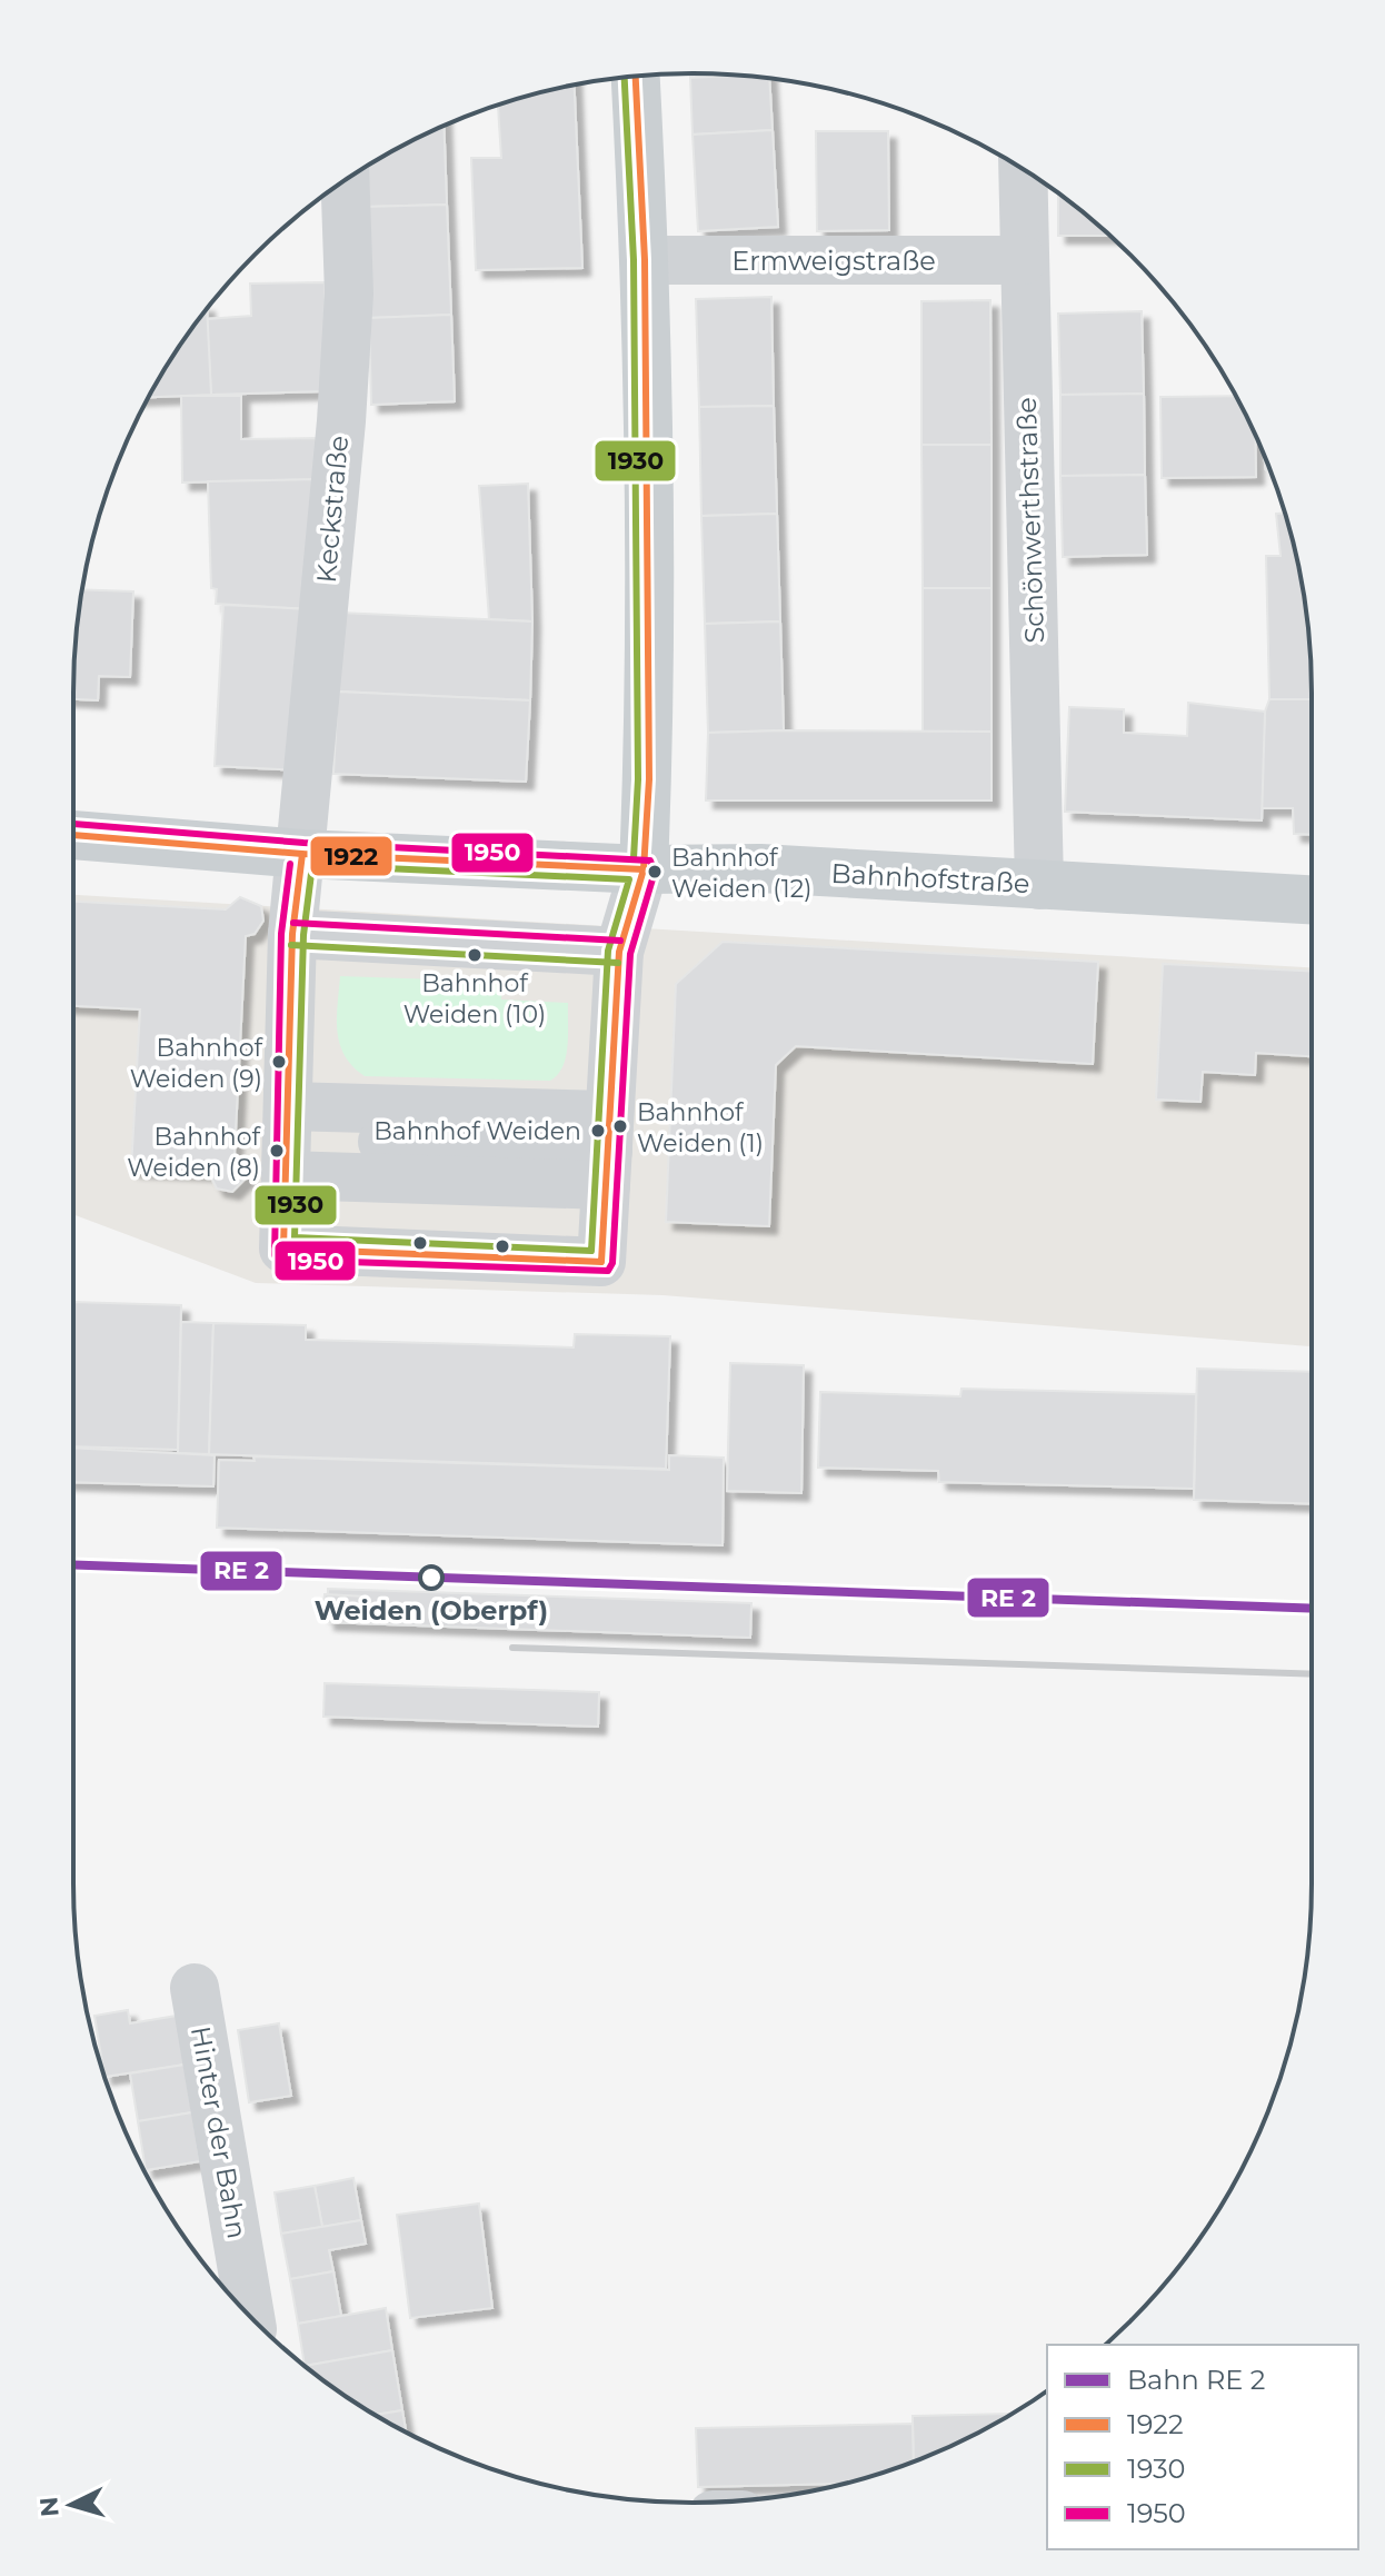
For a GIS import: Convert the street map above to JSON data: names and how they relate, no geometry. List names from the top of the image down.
{
  "streets": {
    "main road": ["Bahnhofstraße"],
    "street": [
      "Ermweigstraße",
      "Keckstraße",
      "Schönwerthstraße",
      "Hinter der Bahn"
    ]
  },
  "crossings": [
    ["Ermweigstraße", "Schönwerthstraße"],
    ["Keckstraße", "Bahnhofstraße"],
    ["Schönwerthstraße", "Bahnhofstraße"]
  ],
  "places": [
    "Bahnhof Weiden (12)",
    "Bahnhof Weiden (10)",
    "Bahnhof Weiden (9)",
    "Bahnhof Weiden (1)",
    "Bahnhof Weiden",
    "Bahnhof Weiden (8)",
    "Weiden (Oberpf)"
  ],
  "lines": ["transit line 1922", "transit line 1930", "transit line 1950"],
  "legend": [
    "Bahn RE 2",
    "1922",
    "1930",
    "1950"
  ],
  "north": "left"
}
